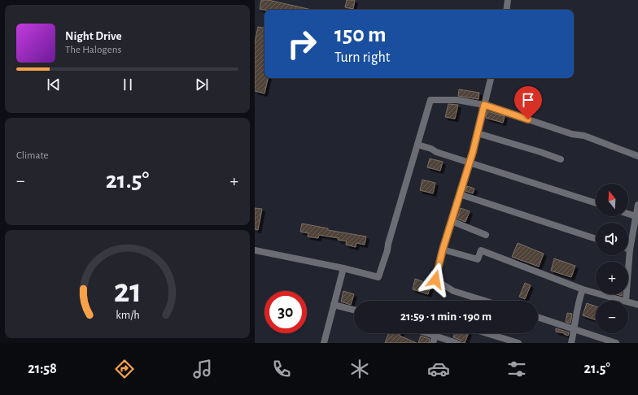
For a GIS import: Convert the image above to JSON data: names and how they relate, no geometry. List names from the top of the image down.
{
  "north": "top",
  "page": {
    "turn": ["150 m", "Turn right"],
    "song": ["Night Drive", "The Halogens"],
    "tile": "Climate",
    "heat": ["−", "21.5°", "+"],
    "map_buttons": ["+", "−"],
    "limit": "30",
    "trip": "21:59 · 1 min · 190 m",
    "tabs": ["21:58", "21.5°"],
    "gauge": ["21", "km/h"]
  }
}
